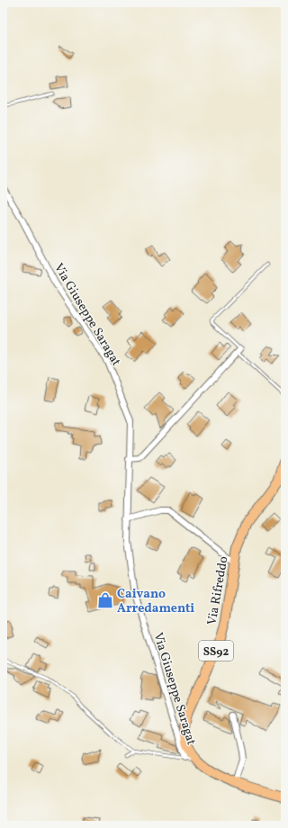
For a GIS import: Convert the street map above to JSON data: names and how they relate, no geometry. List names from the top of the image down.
{
  "streets": {
    "main road": ["Via Rifreddo", "SS92"],
    "street": ["Via Giuseppe Saragat"]
  },
  "places": {
    "shop": ["Caivano Arredamenti"]
  }
}
